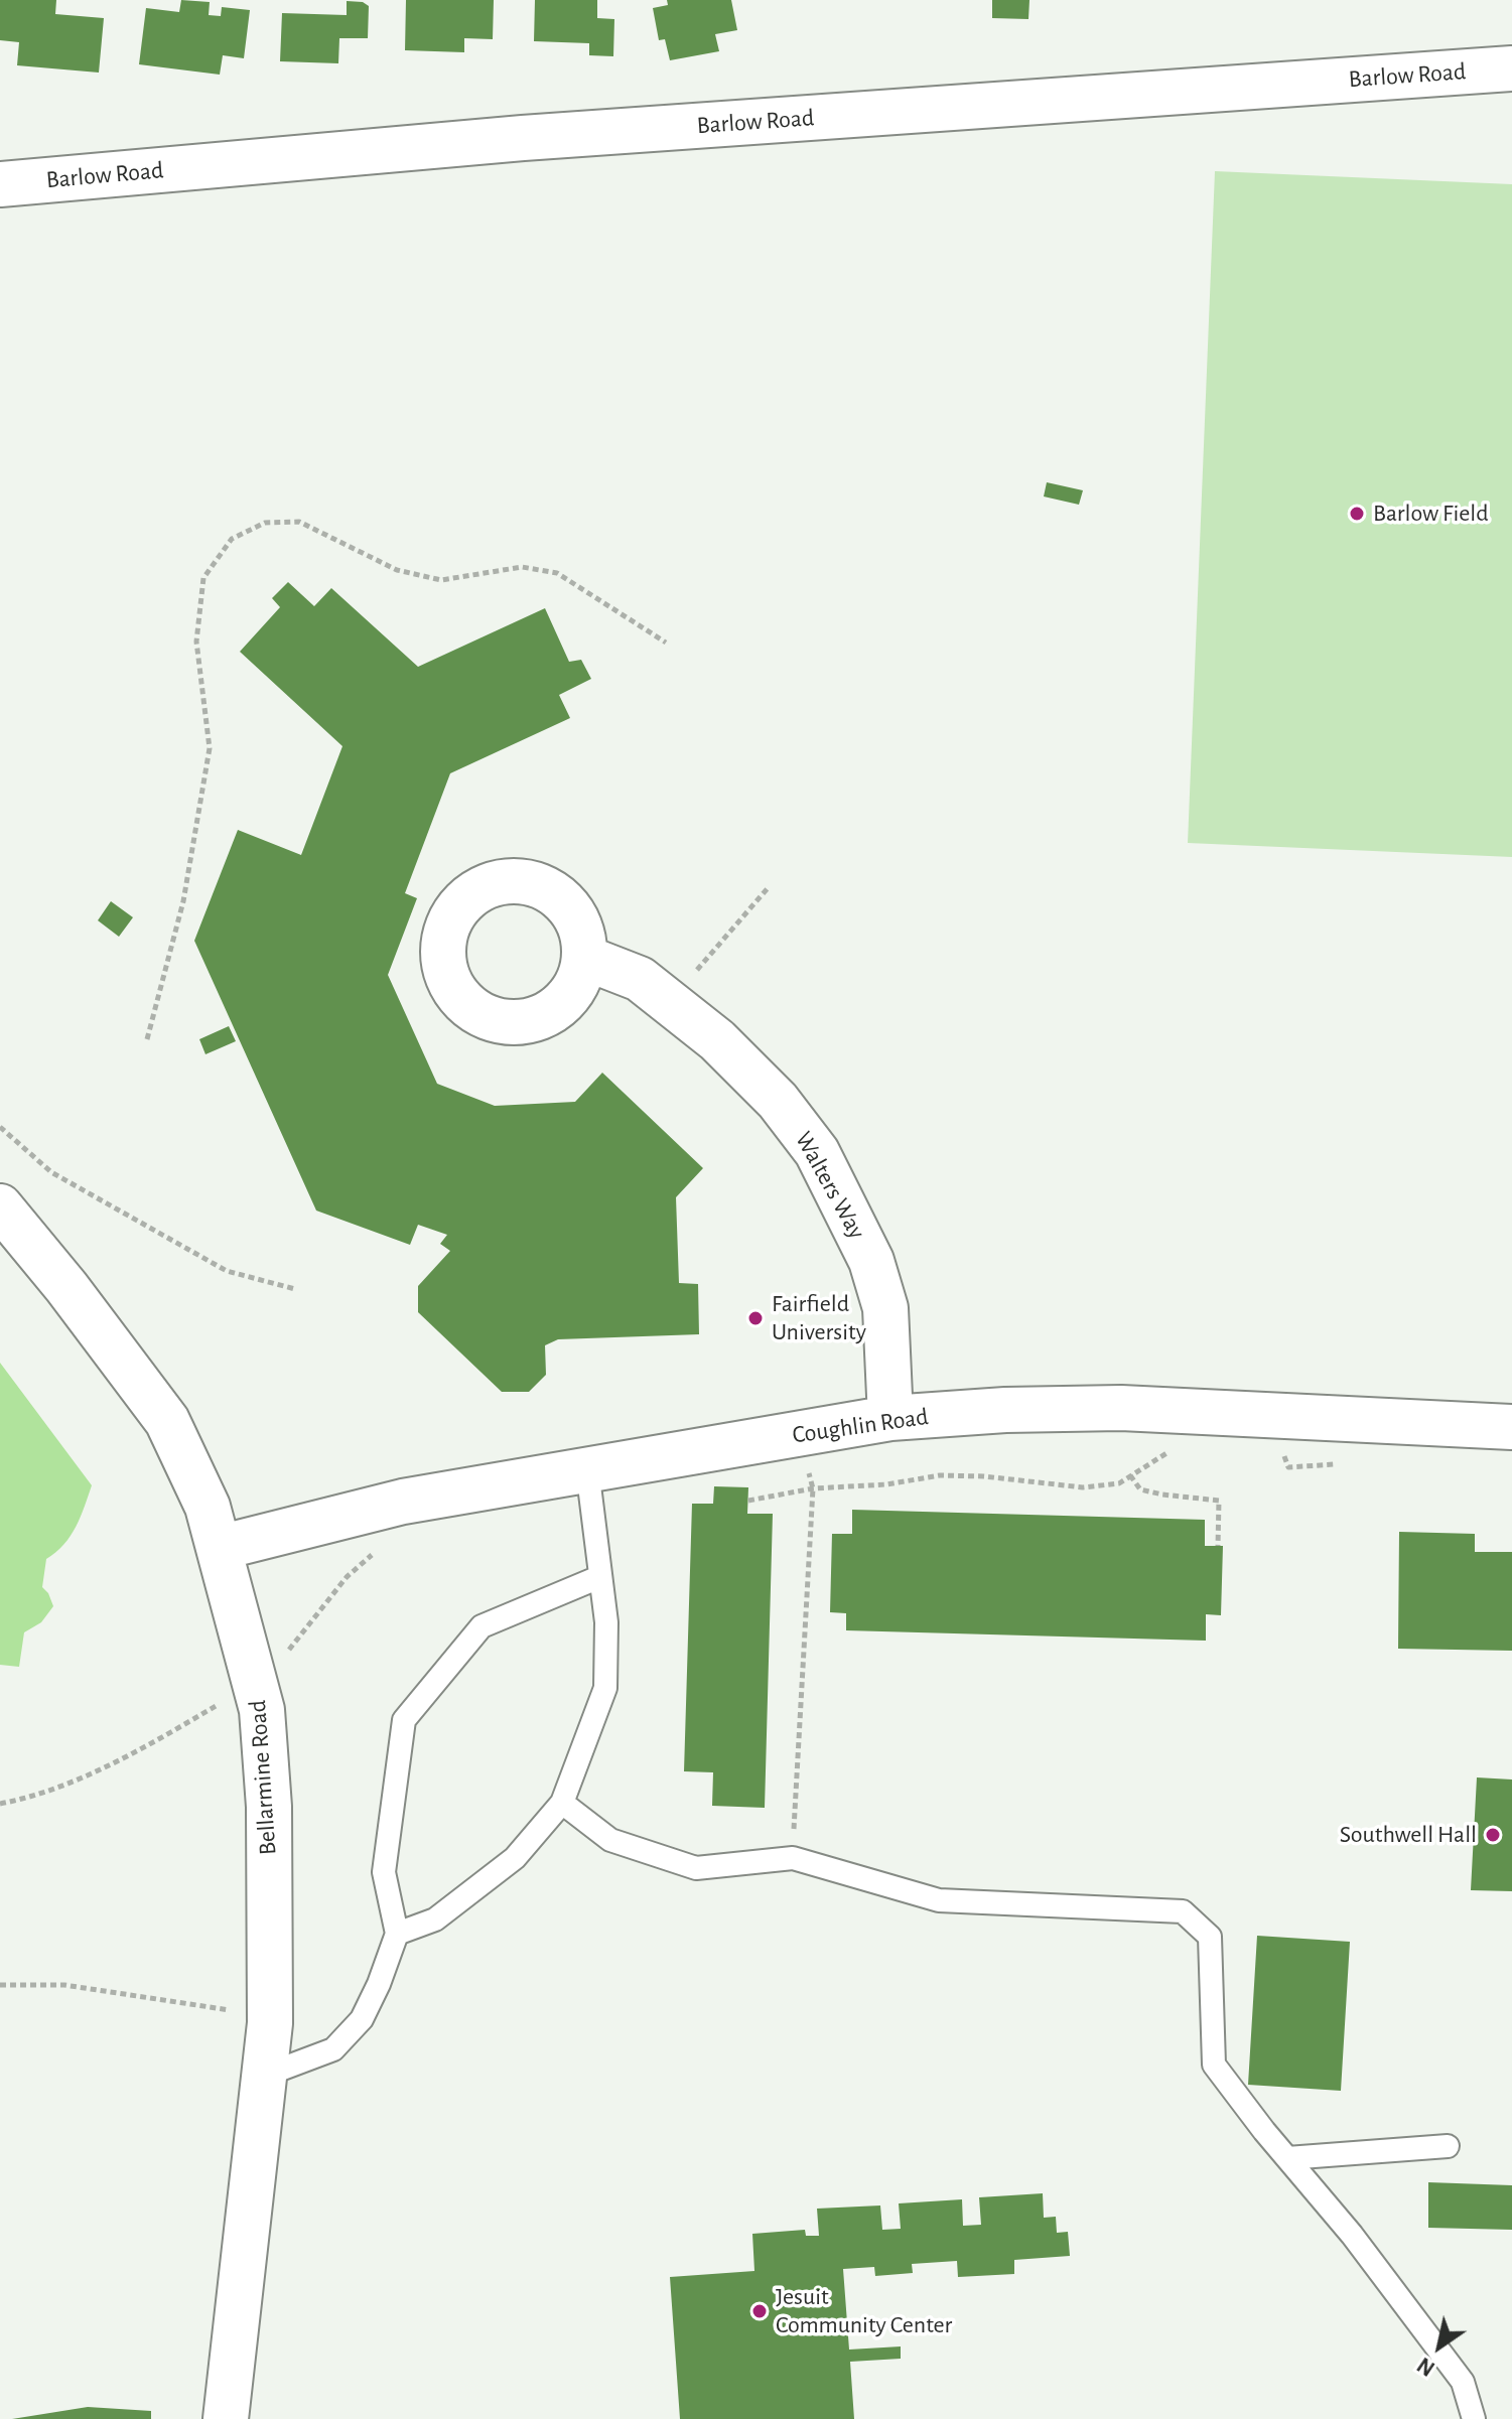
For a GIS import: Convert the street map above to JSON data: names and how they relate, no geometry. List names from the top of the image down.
{
  "streets": {
    "street": [
      "Barlow Road",
      "Walters Way",
      "Coughlin Road",
      "Bellarmine Road"
    ]
  },
  "crossings": [
    ["Walters Way", "Coughlin Road"],
    ["Coughlin Road", "Bellarmine Road"]
  ],
  "places": [
    "Barlow Field",
    "Fairfield University",
    "Southwell Hall",
    "Jesuit Community Center"
  ],
  "north": "bottom left"
}
